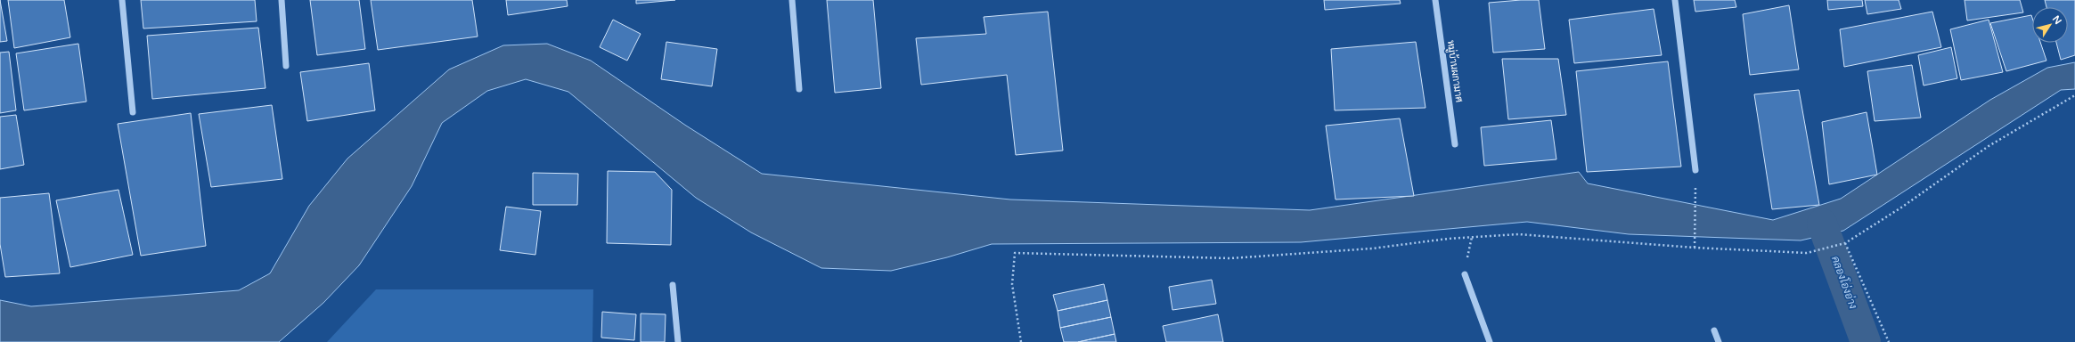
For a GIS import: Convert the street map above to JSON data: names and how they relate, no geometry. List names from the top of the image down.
{
  "streets": {
    "street": ["หมู่บ้านผกามาศ"]
  },
  "water": ["คลองโอ่งอ่าง"],
  "north": "top right"
}
